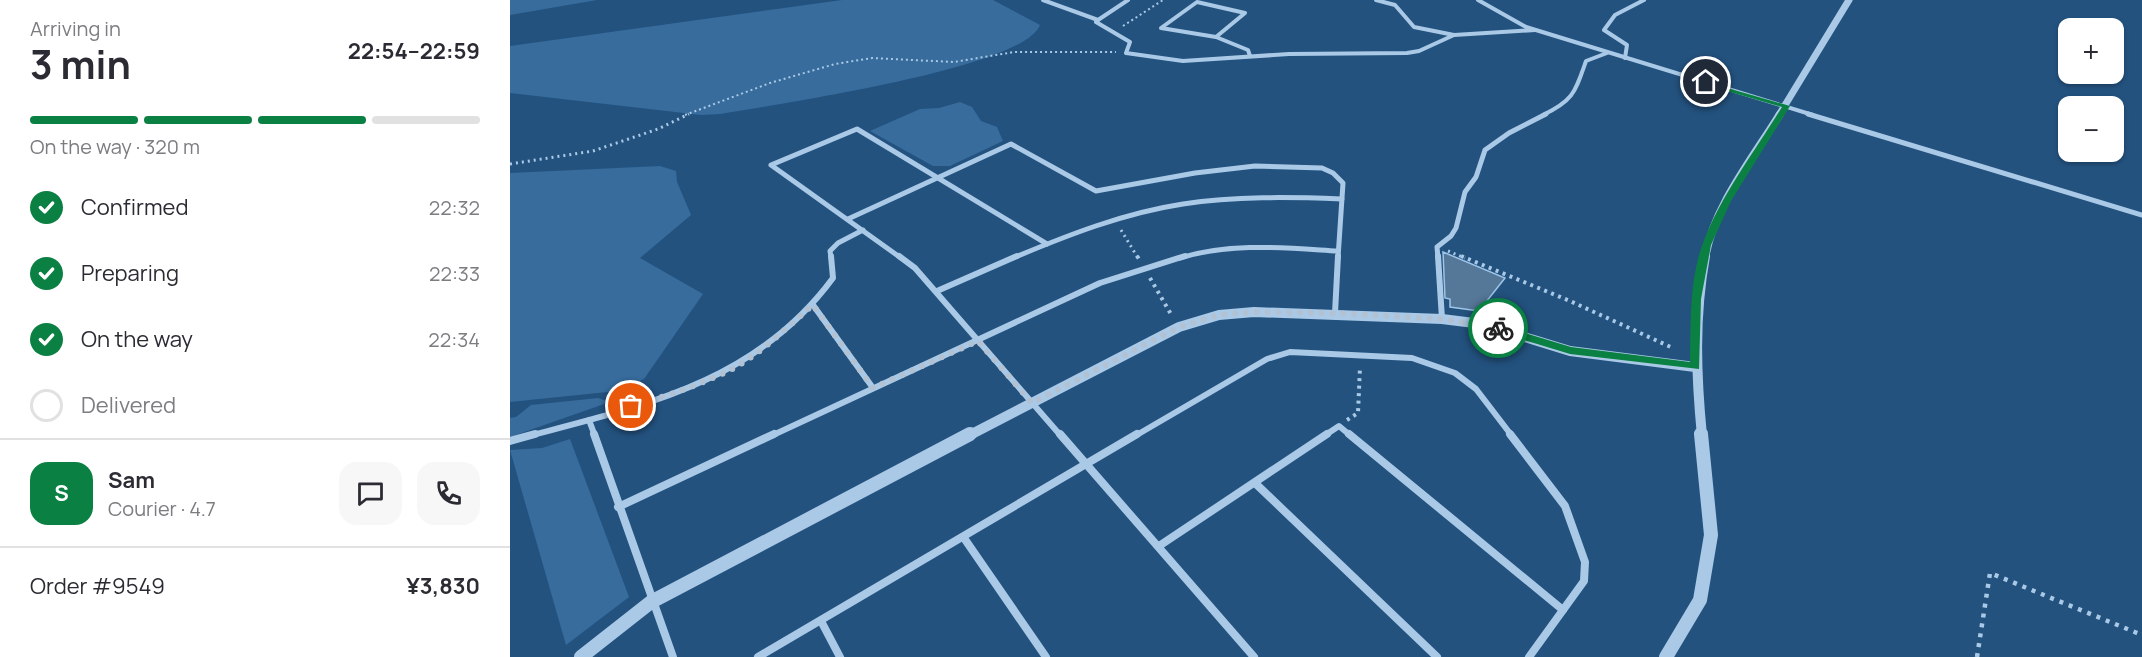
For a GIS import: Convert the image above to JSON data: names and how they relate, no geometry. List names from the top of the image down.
{
  "page": {
    "heading": ["3 min", "Arriving in", "22:54–22:59"],
    "panel": [
      "Sam",
      "Courier · 4.7",
      "Order #9549",
      "¥3,830"
    ],
    "map_buttons": ["+", "−"],
    "bar": "On the way · 320 m",
    "list": [
      ["Confirmed", "22:32"],
      ["Preparing", "22:33"],
      ["On the way", "22:34"],
      "Delivered"
    ],
    "round": "S"
  }
}
